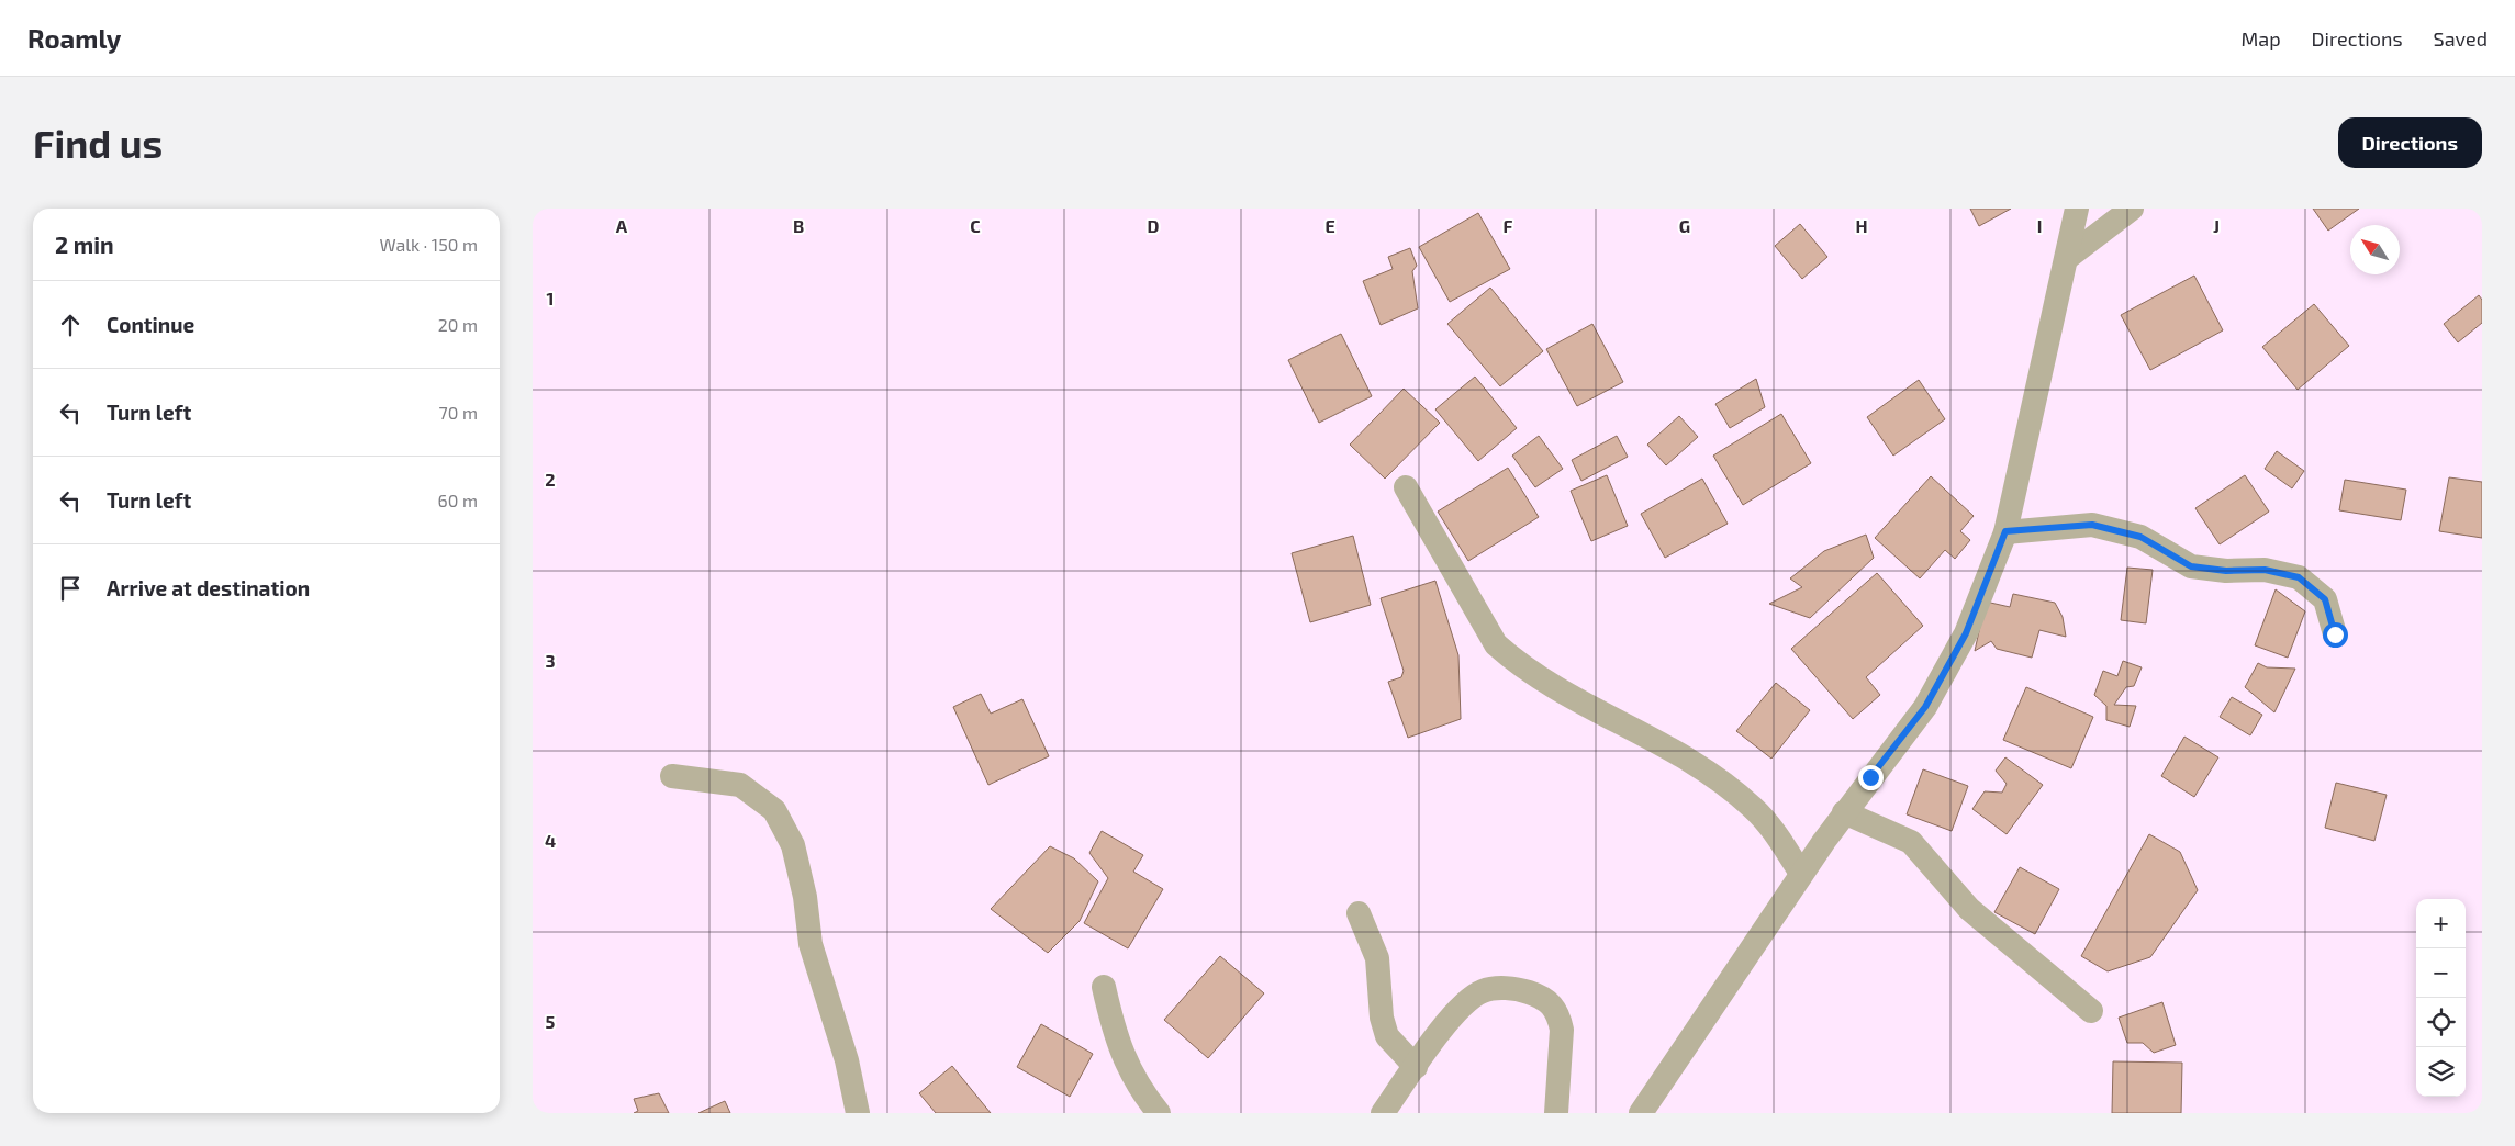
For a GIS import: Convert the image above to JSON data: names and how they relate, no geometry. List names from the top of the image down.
{
  "north": "top left",
  "page": {
    "header": "Roamly",
    "nav": ["Map", "Directions", "Saved"],
    "buttons": "Directions",
    "title": "Find us",
    "heading": ["2 min", "Walk · 150 m"],
    "list": [
      ["Continue", "20 m"],
      ["Turn left", "70 m"],
      ["Turn left", "60 m"],
      "Arrive at destination"
    ],
    "map_buttons": ["+", "−"]
  },
  "grid": {
    "columns": [
      "A",
      "B",
      "C",
      "D",
      "E",
      "F",
      "G",
      "H",
      "I",
      "J"
    ],
    "rows": [
      "1",
      "2",
      "3",
      "4",
      "5"
    ]
  }
}
